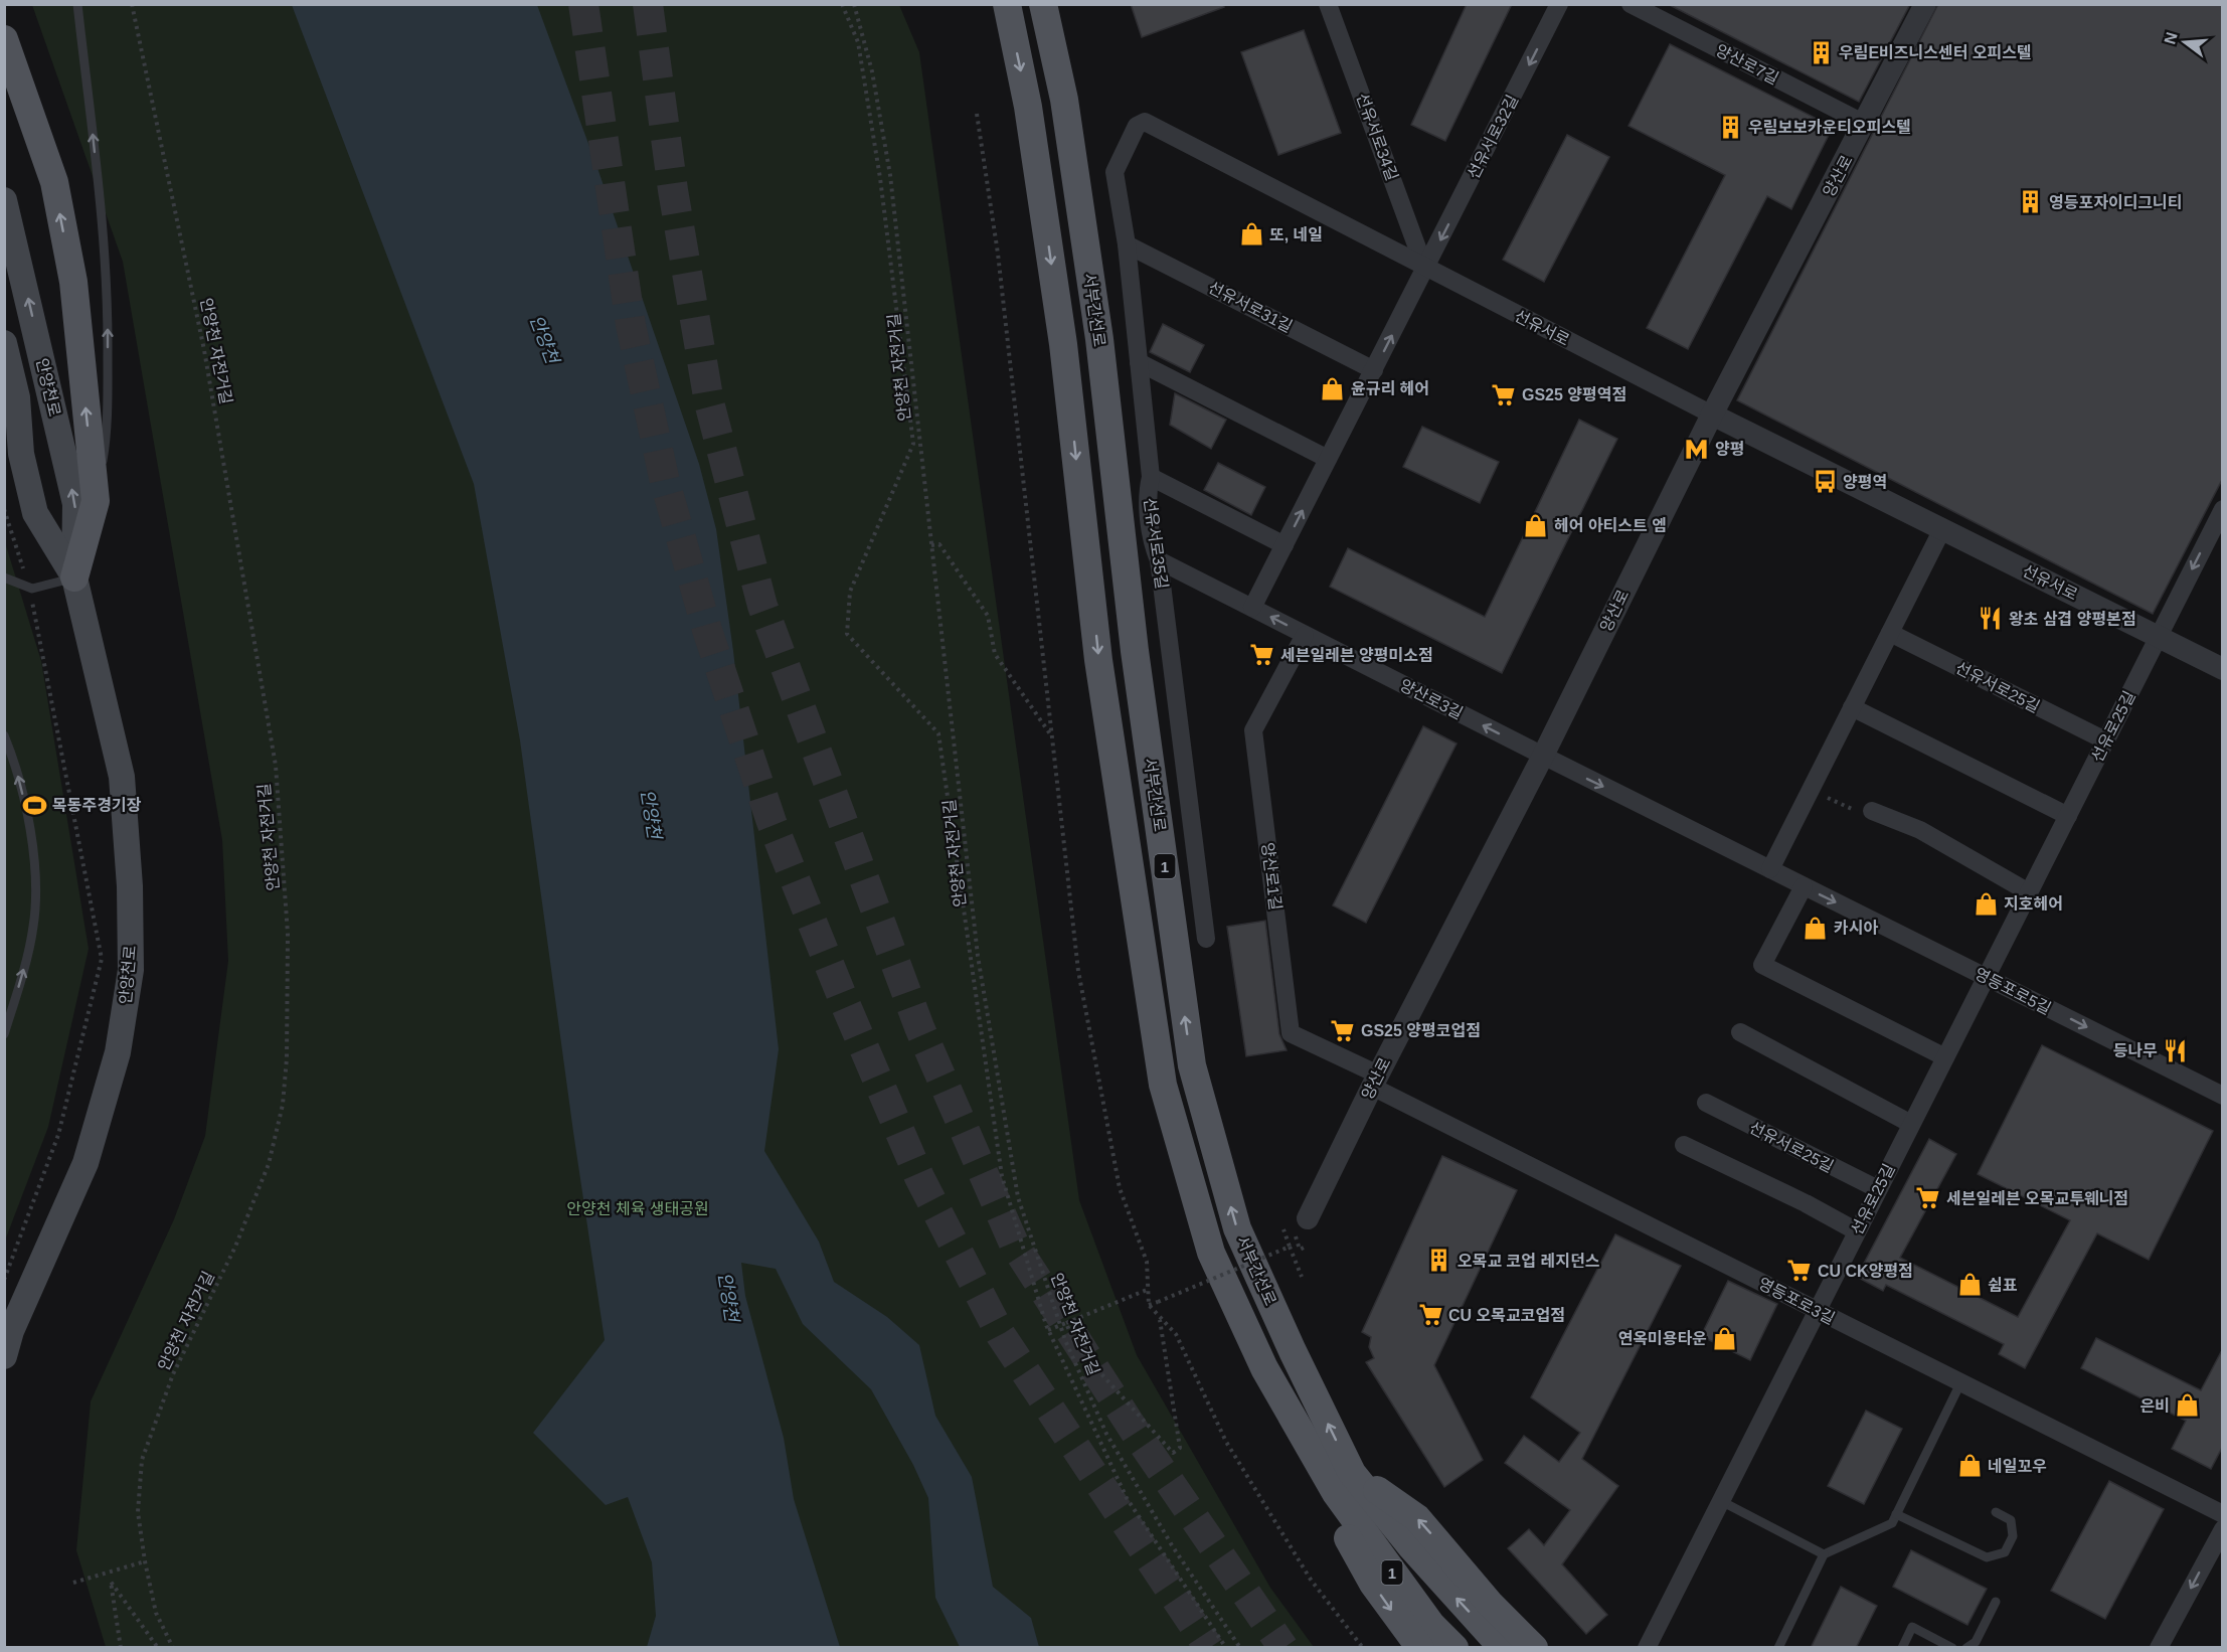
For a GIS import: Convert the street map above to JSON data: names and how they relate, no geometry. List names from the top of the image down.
{
  "streets": {
    "main road": ["서부간선로", "안양천로", "1"],
    "street": [
      "양산로7길",
      "선유서로34길",
      "선유서로32길",
      "양산로",
      "선유서로31길",
      "선유서로",
      "선유서로35길",
      "선유서로25길",
      "양산로3길",
      "선유로25길",
      "양산로1길",
      "영등포로5길",
      "영등포로3길"
    ],
    "path": ["안양천 자전거길"]
  },
  "crossings": [
    ["양산로7길", "양산로"],
    ["선유서로34길", "선유서로32길"],
    ["선유서로34길", "선유서로"],
    ["선유서로32길", "선유서로"],
    ["양산로", "선유서로"],
    ["양산로", "양산로3길"],
    ["양산로", "양산로1길"],
    ["양산로", "영등포로5길"],
    ["양산로", "영등포로3길"],
    ["선유서로31길", "선유서로35길"],
    ["선유서로", "선유서로35길"],
    ["선유서로", "선유로25길"],
    ["선유서로35길", "양산로3길"],
    ["선유서로25길", "선유로25길"],
    ["양산로3길", "양산로1길"],
    ["양산로3길", "영등포로5길"],
    ["선유로25길", "영등포로5길"],
    ["선유로25길", "영등포로3길"],
    ["양산로1길", "영등포로3길"]
  ],
  "one_way": ["선유서로32길", "양산로3길"],
  "water": ["안양천"],
  "parks": ["안양천 체육 생태공원"],
  "places": {
    "building": [
      "우림E비즈니스센터 오피스텔",
      "우림보보카운티오피스텔",
      "영등포자이디그니티",
      "오목교 코업 레지던스"
    ],
    "shop": [
      "또, 네일",
      "윤규리 헤어",
      "헤어 아티스트 엠",
      "지호헤어",
      "카시아",
      "쉼표",
      "연옥미용타운",
      "은비",
      "네일꼬우"
    ],
    "supermarket": [
      "GS25 양평역점",
      "세븐일레븐 양평미소점",
      "GS25 양평코업점",
      "세븐일레븐 오목교투웨니점",
      "CU CK양평점",
      "CU 오목교코업점"
    ],
    "metro station": ["양평"],
    "bus stop": ["양평역"],
    "restaurant": ["왕초 삼겹 양평본점", "등나무"],
    "sports": ["목동주경기장"]
  },
  "north": "left"
}
